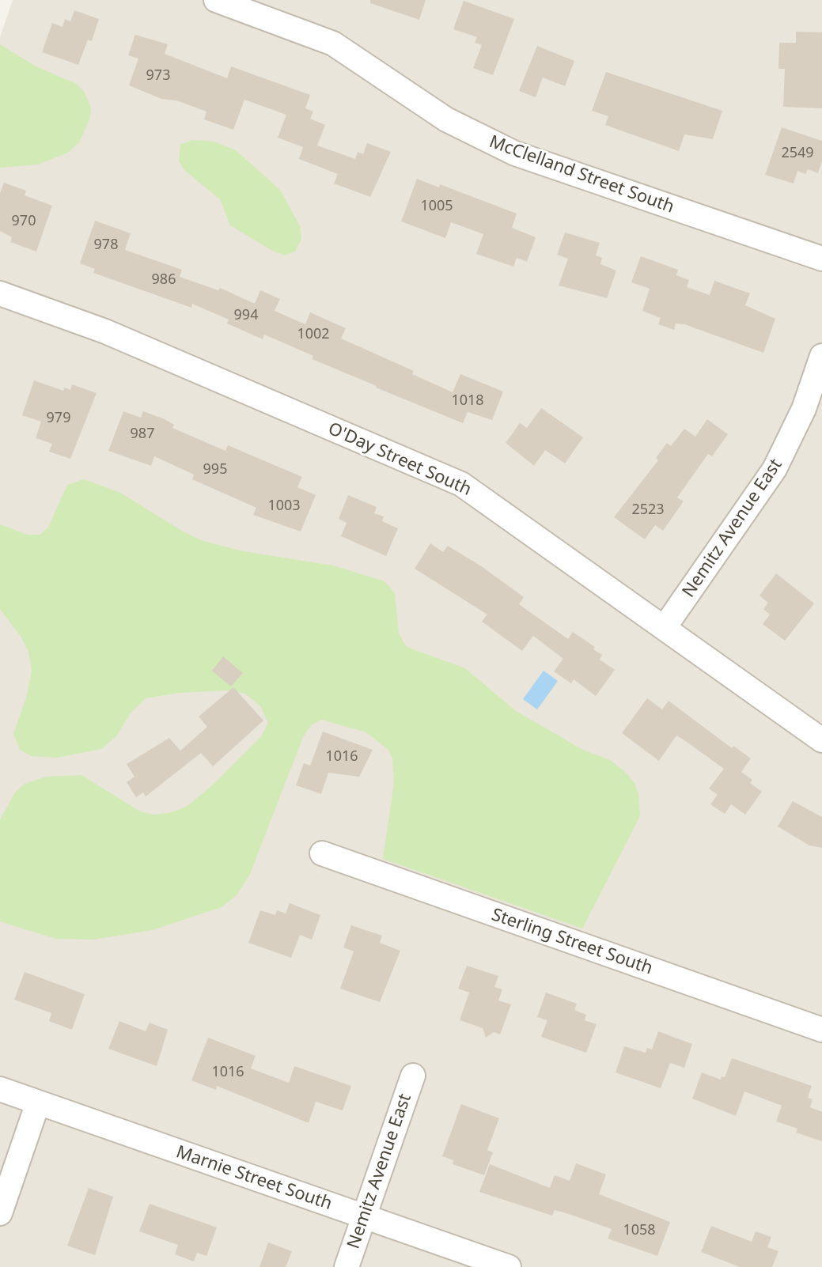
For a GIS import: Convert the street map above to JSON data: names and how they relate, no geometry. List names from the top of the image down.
{
  "streets": {
    "street": [
      "McClelland Street South",
      "O'Day Street South",
      "Nemitz Avenue East",
      "Sterling Street South",
      "Marnie Street South"
    ]
  },
  "crossings": [
    ["O'Day Street South", "Nemitz Avenue East"],
    ["Nemitz Avenue East", "Marnie Street South"]
  ],
  "house_numbers": [
    "973",
    "2549",
    "1005",
    "970",
    "978",
    "986",
    "994",
    "1002",
    "1018",
    "979",
    "987",
    "995",
    "1003",
    "2523",
    "1016",
    "1016",
    "1058"
  ]
}
